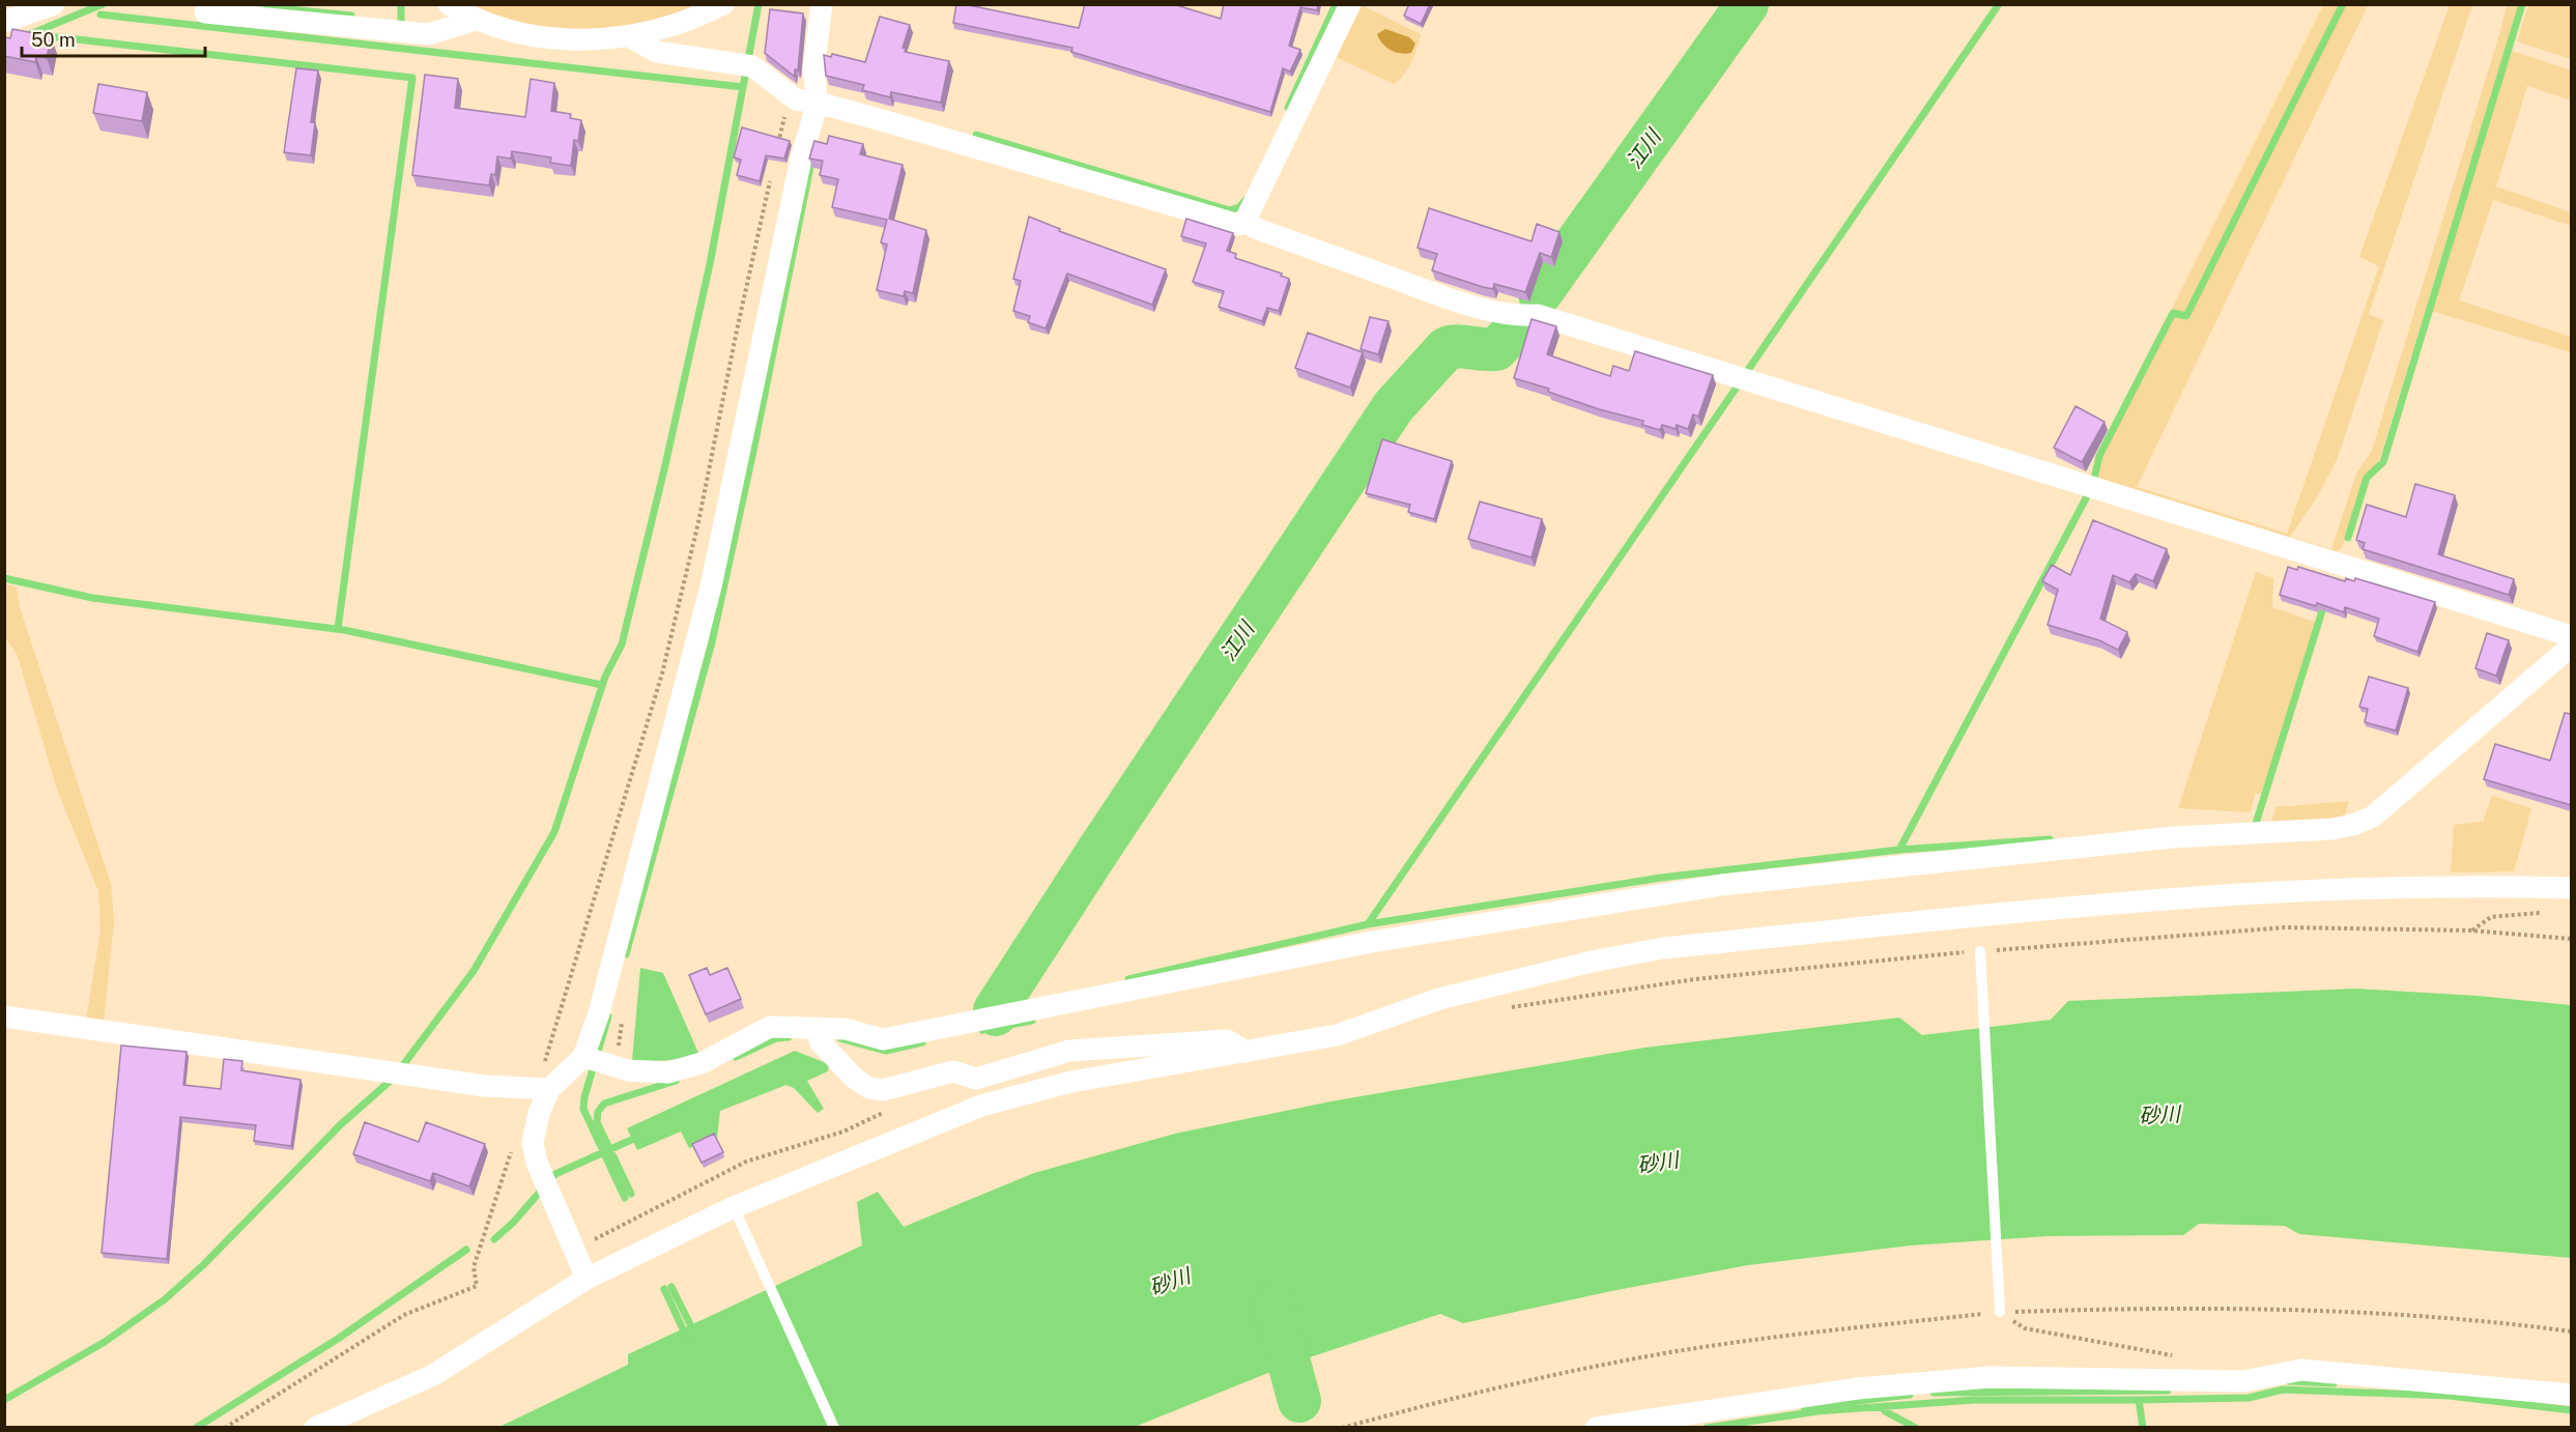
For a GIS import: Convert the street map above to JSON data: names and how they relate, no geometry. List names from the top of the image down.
{
  "water": ["江川", "砂川"],
  "scale_bar": "50 m"
}
